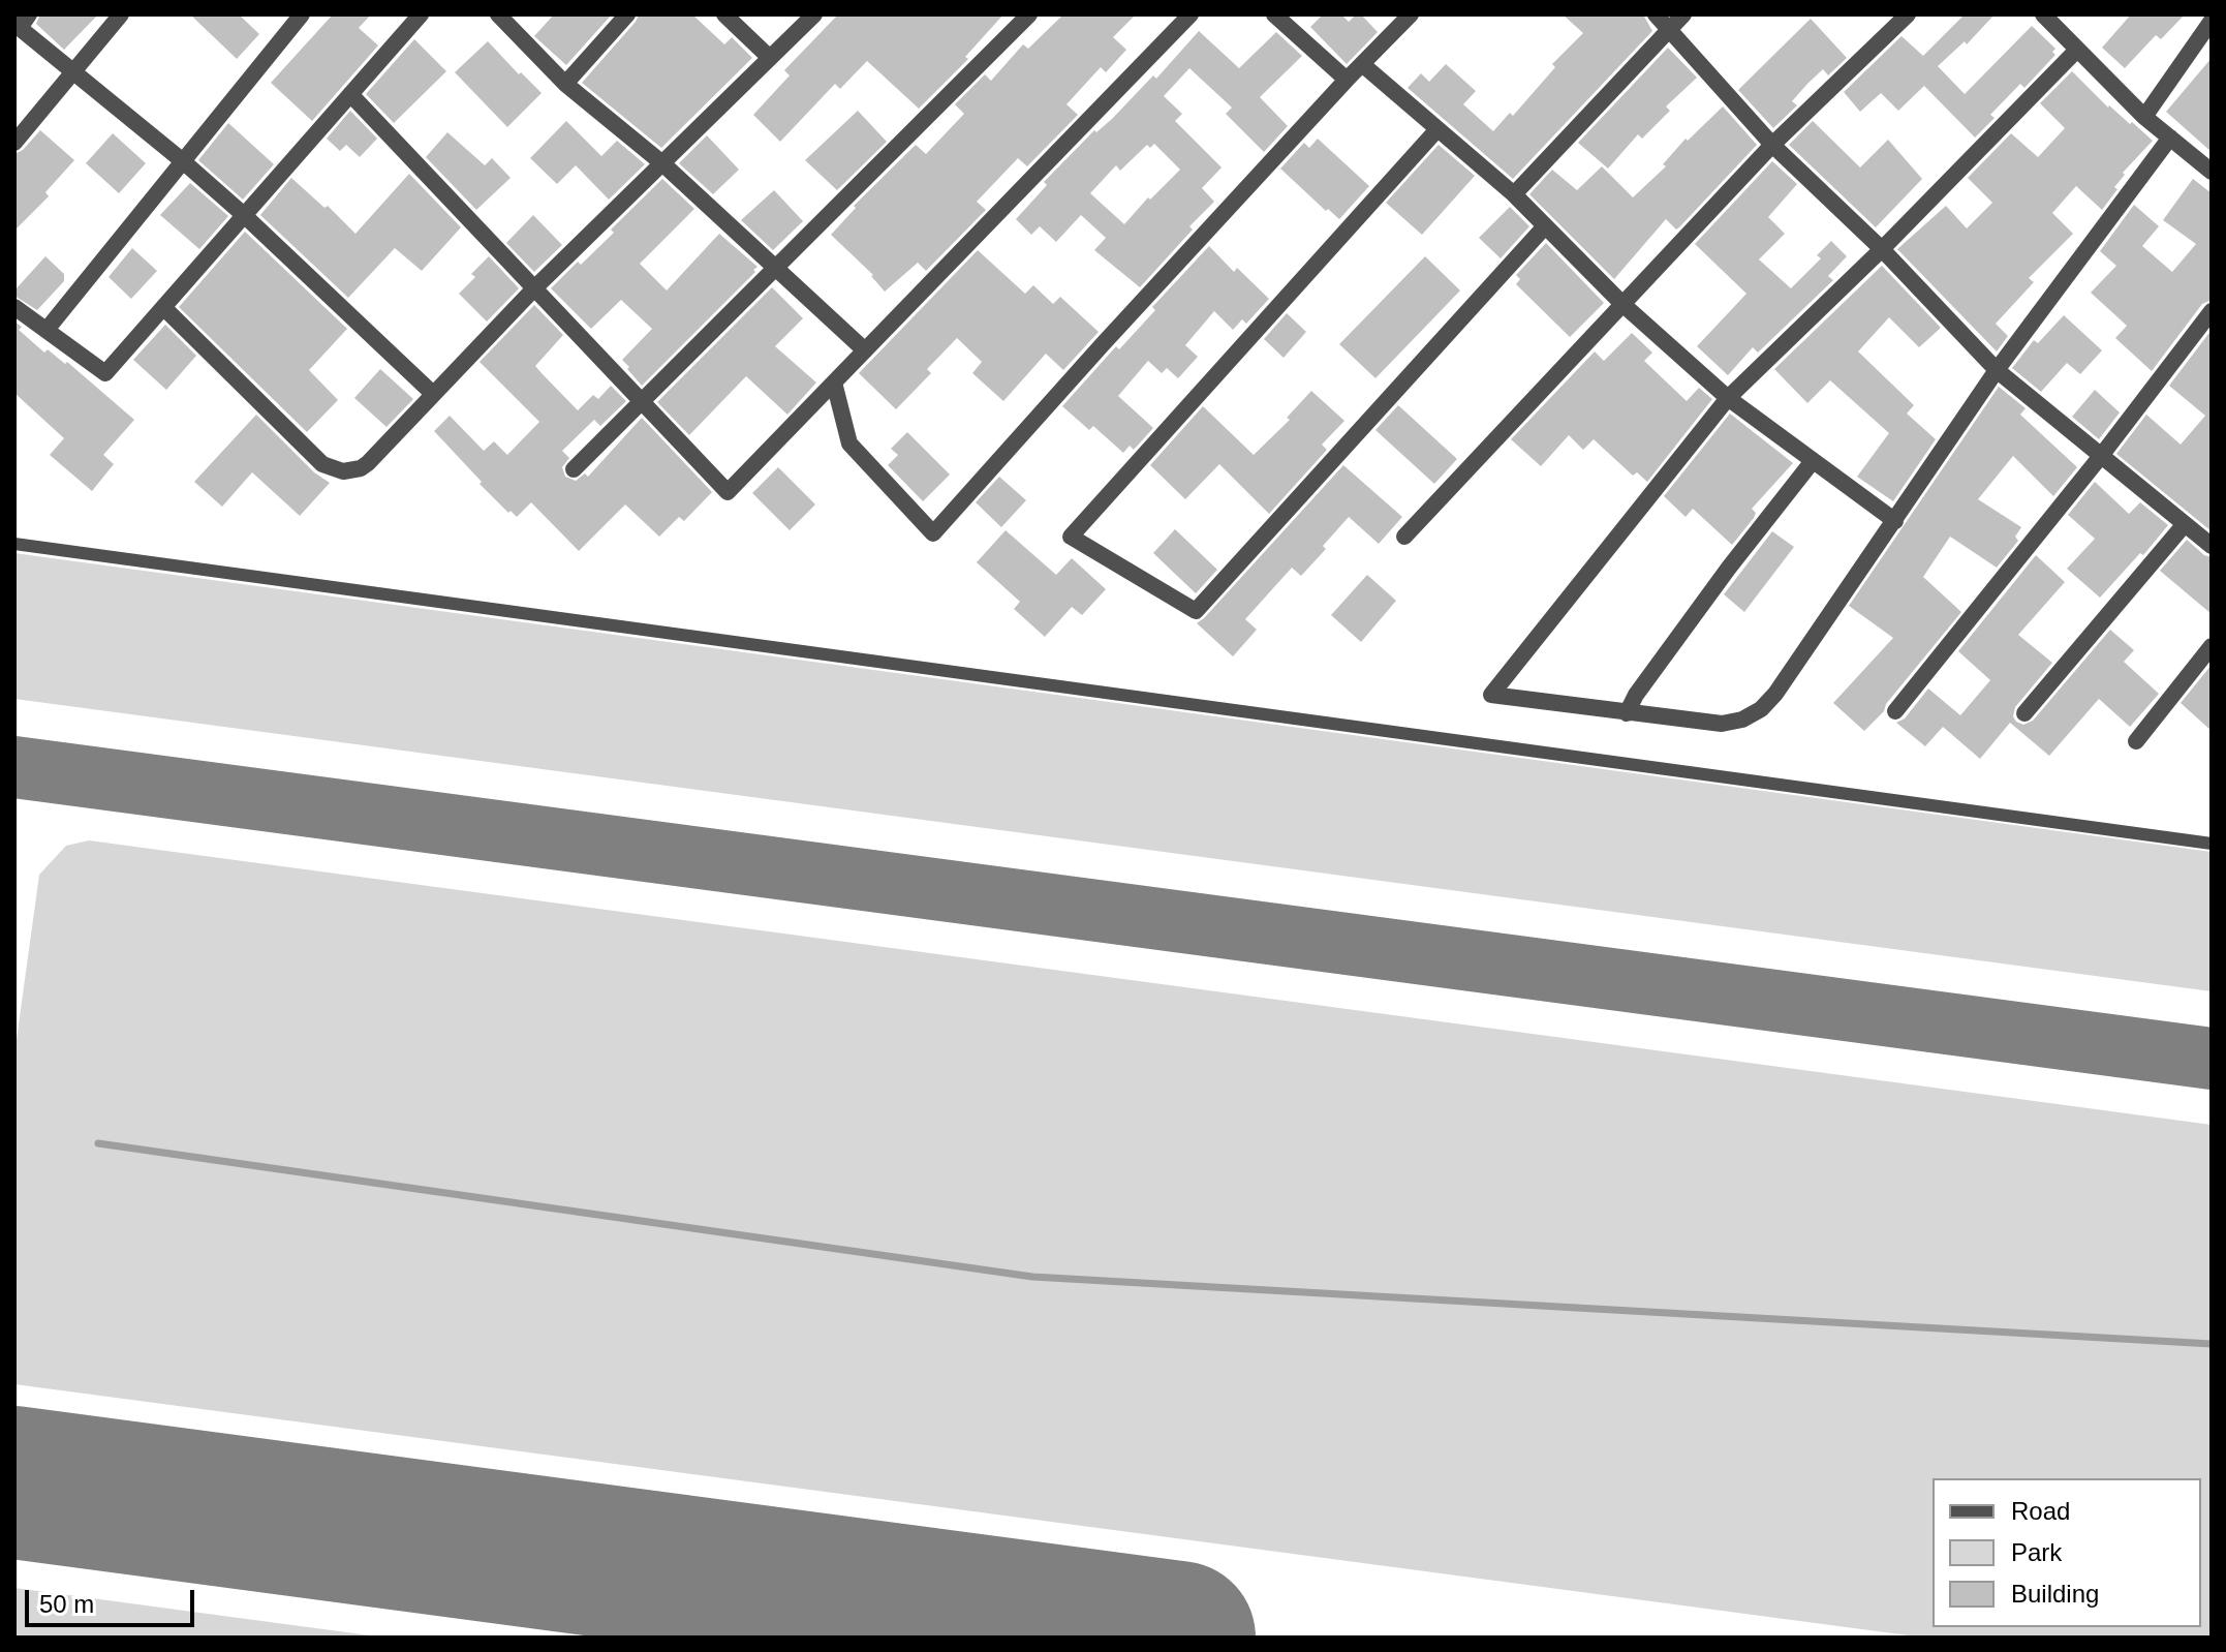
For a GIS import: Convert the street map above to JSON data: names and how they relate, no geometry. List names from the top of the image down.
{
  "legend": ["Road", "Park", "Building"],
  "scale_bar": "50 m"
}
